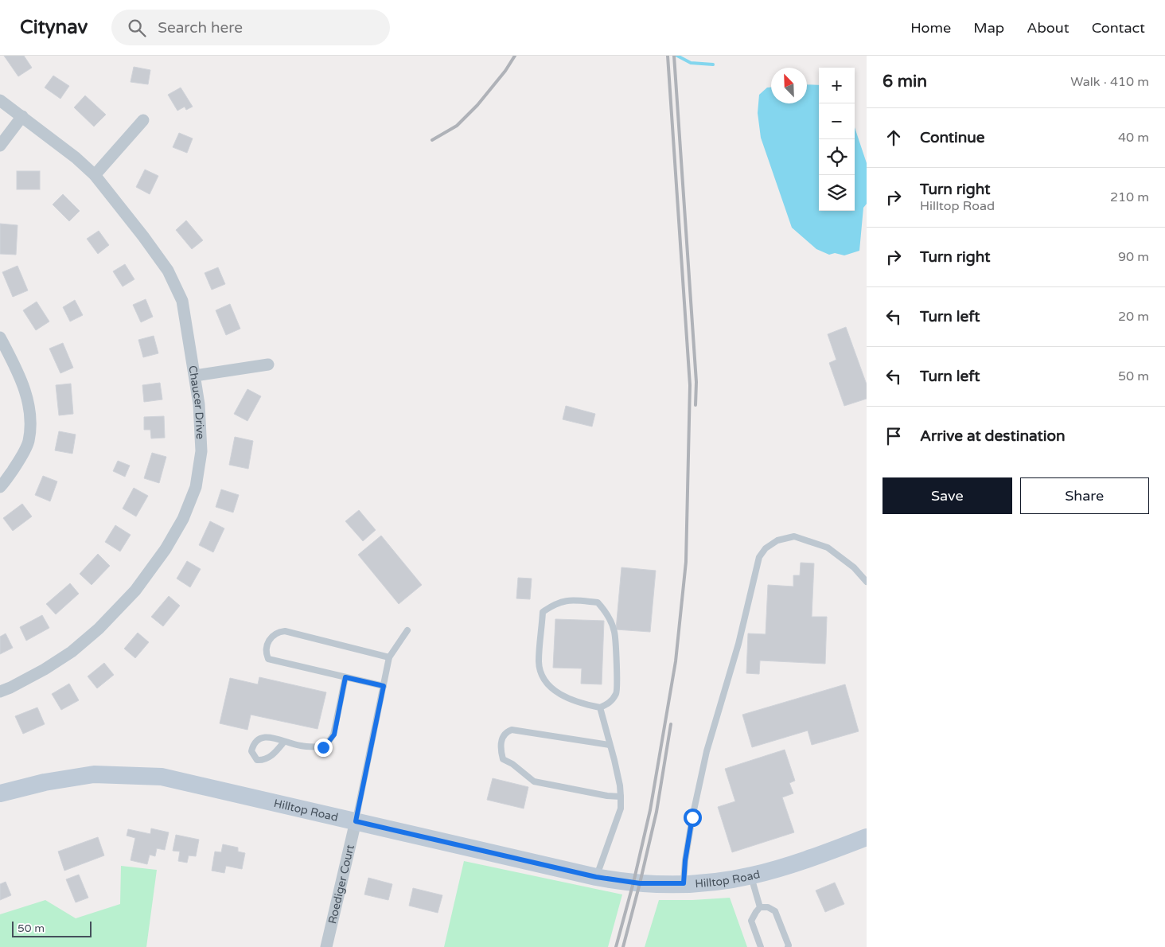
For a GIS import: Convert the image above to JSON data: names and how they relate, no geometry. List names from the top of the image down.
{
  "streets": {
    "main road": ["Hilltop Road"],
    "street": ["Chaucer Drive", "Roediger Court"]
  },
  "crossings": [
    ["Hilltop Road", "Roediger Court"]
  ],
  "scale_bar": "50 m",
  "north": "top left",
  "page": {
    "header": "Citynav",
    "search": "Search here",
    "nav": [
      "Home",
      "Map",
      "About",
      "Contact"
    ],
    "heading": ["6 min", "Walk · 410 m"],
    "map_buttons": ["+", "−"],
    "list": [
      ["Continue", "40 m"],
      ["Turn right", "Hilltop Road", "210 m"],
      ["Turn right", "90 m"],
      ["Turn left", "20 m"],
      ["Turn left", "50 m"],
      "Arrive at destination"
    ],
    "buttons": ["Save", "Share"],
    "scale": "50 m"
  }
}
